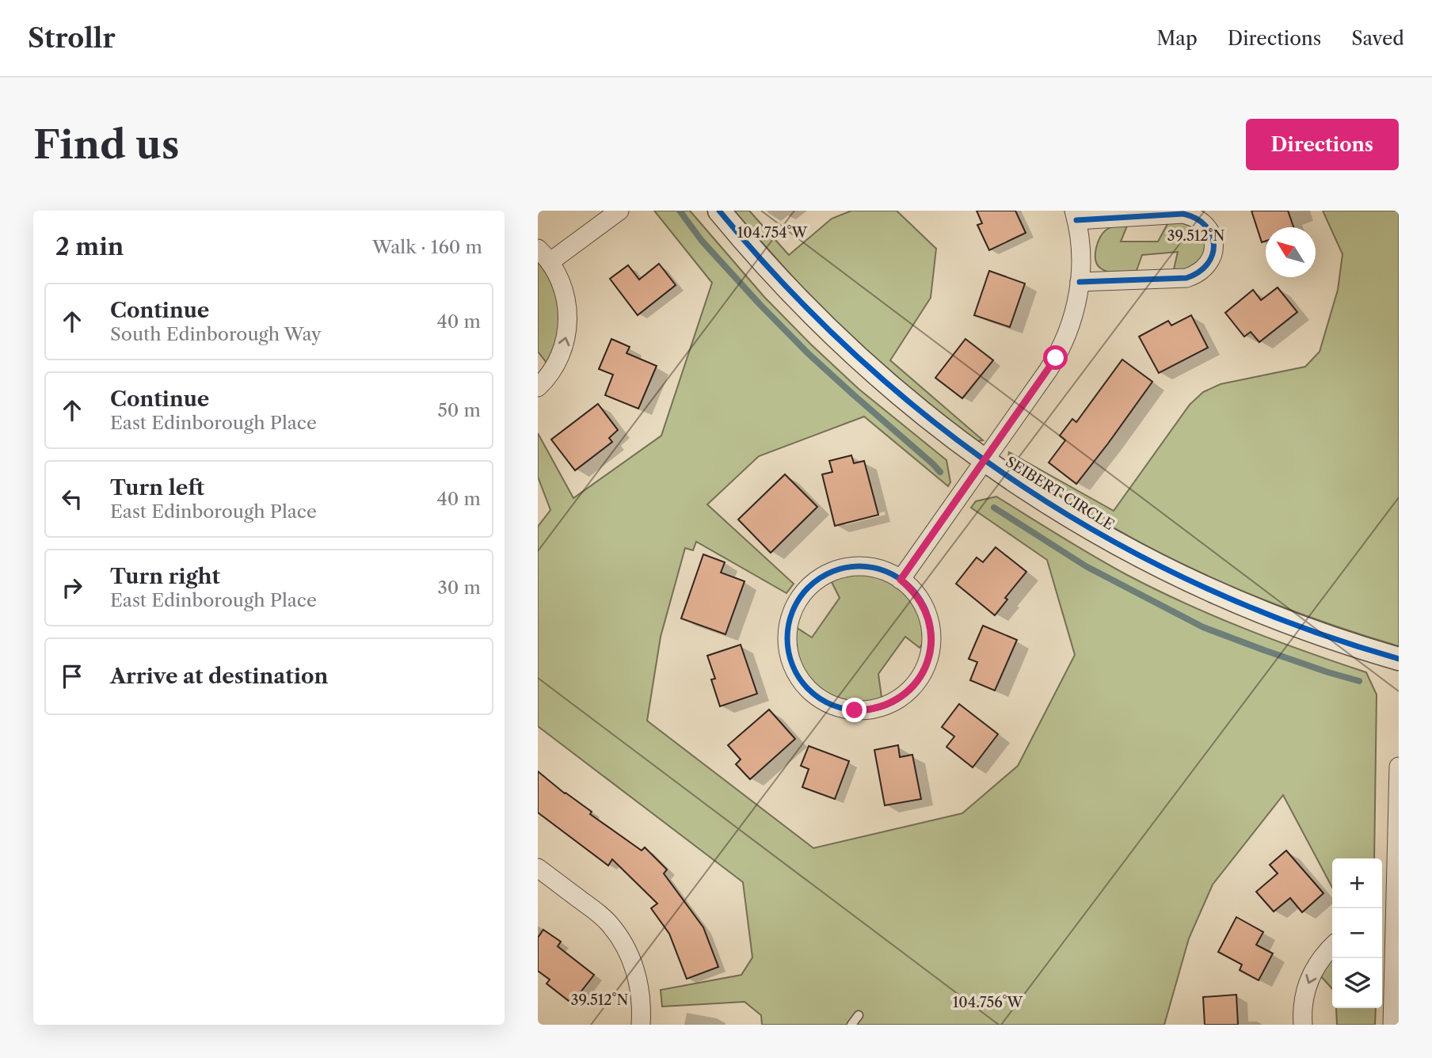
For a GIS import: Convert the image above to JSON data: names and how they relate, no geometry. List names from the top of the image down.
{
  "streets": {
    "street": ["SEIBERT CIRCLE"]
  },
  "north": "top left",
  "page": {
    "header": "Strollr",
    "nav": ["Map", "Directions", "Saved"],
    "buttons": "Directions",
    "title": "Find us",
    "heading": ["2 min", "Walk · 160 m"],
    "list": [
      ["Continue", "South Edinborough Way", "40 m"],
      ["Continue", "East Edinborough Place", "50 m"],
      ["Turn left", "East Edinborough Place", "40 m"],
      ["Turn right", "East Edinborough Place", "30 m"],
      "Arrive at destination"
    ],
    "map_buttons": ["+", "−"]
  },
  "coordinates": ["104.754°W", "39.512°N", "104.756°W"]
}
